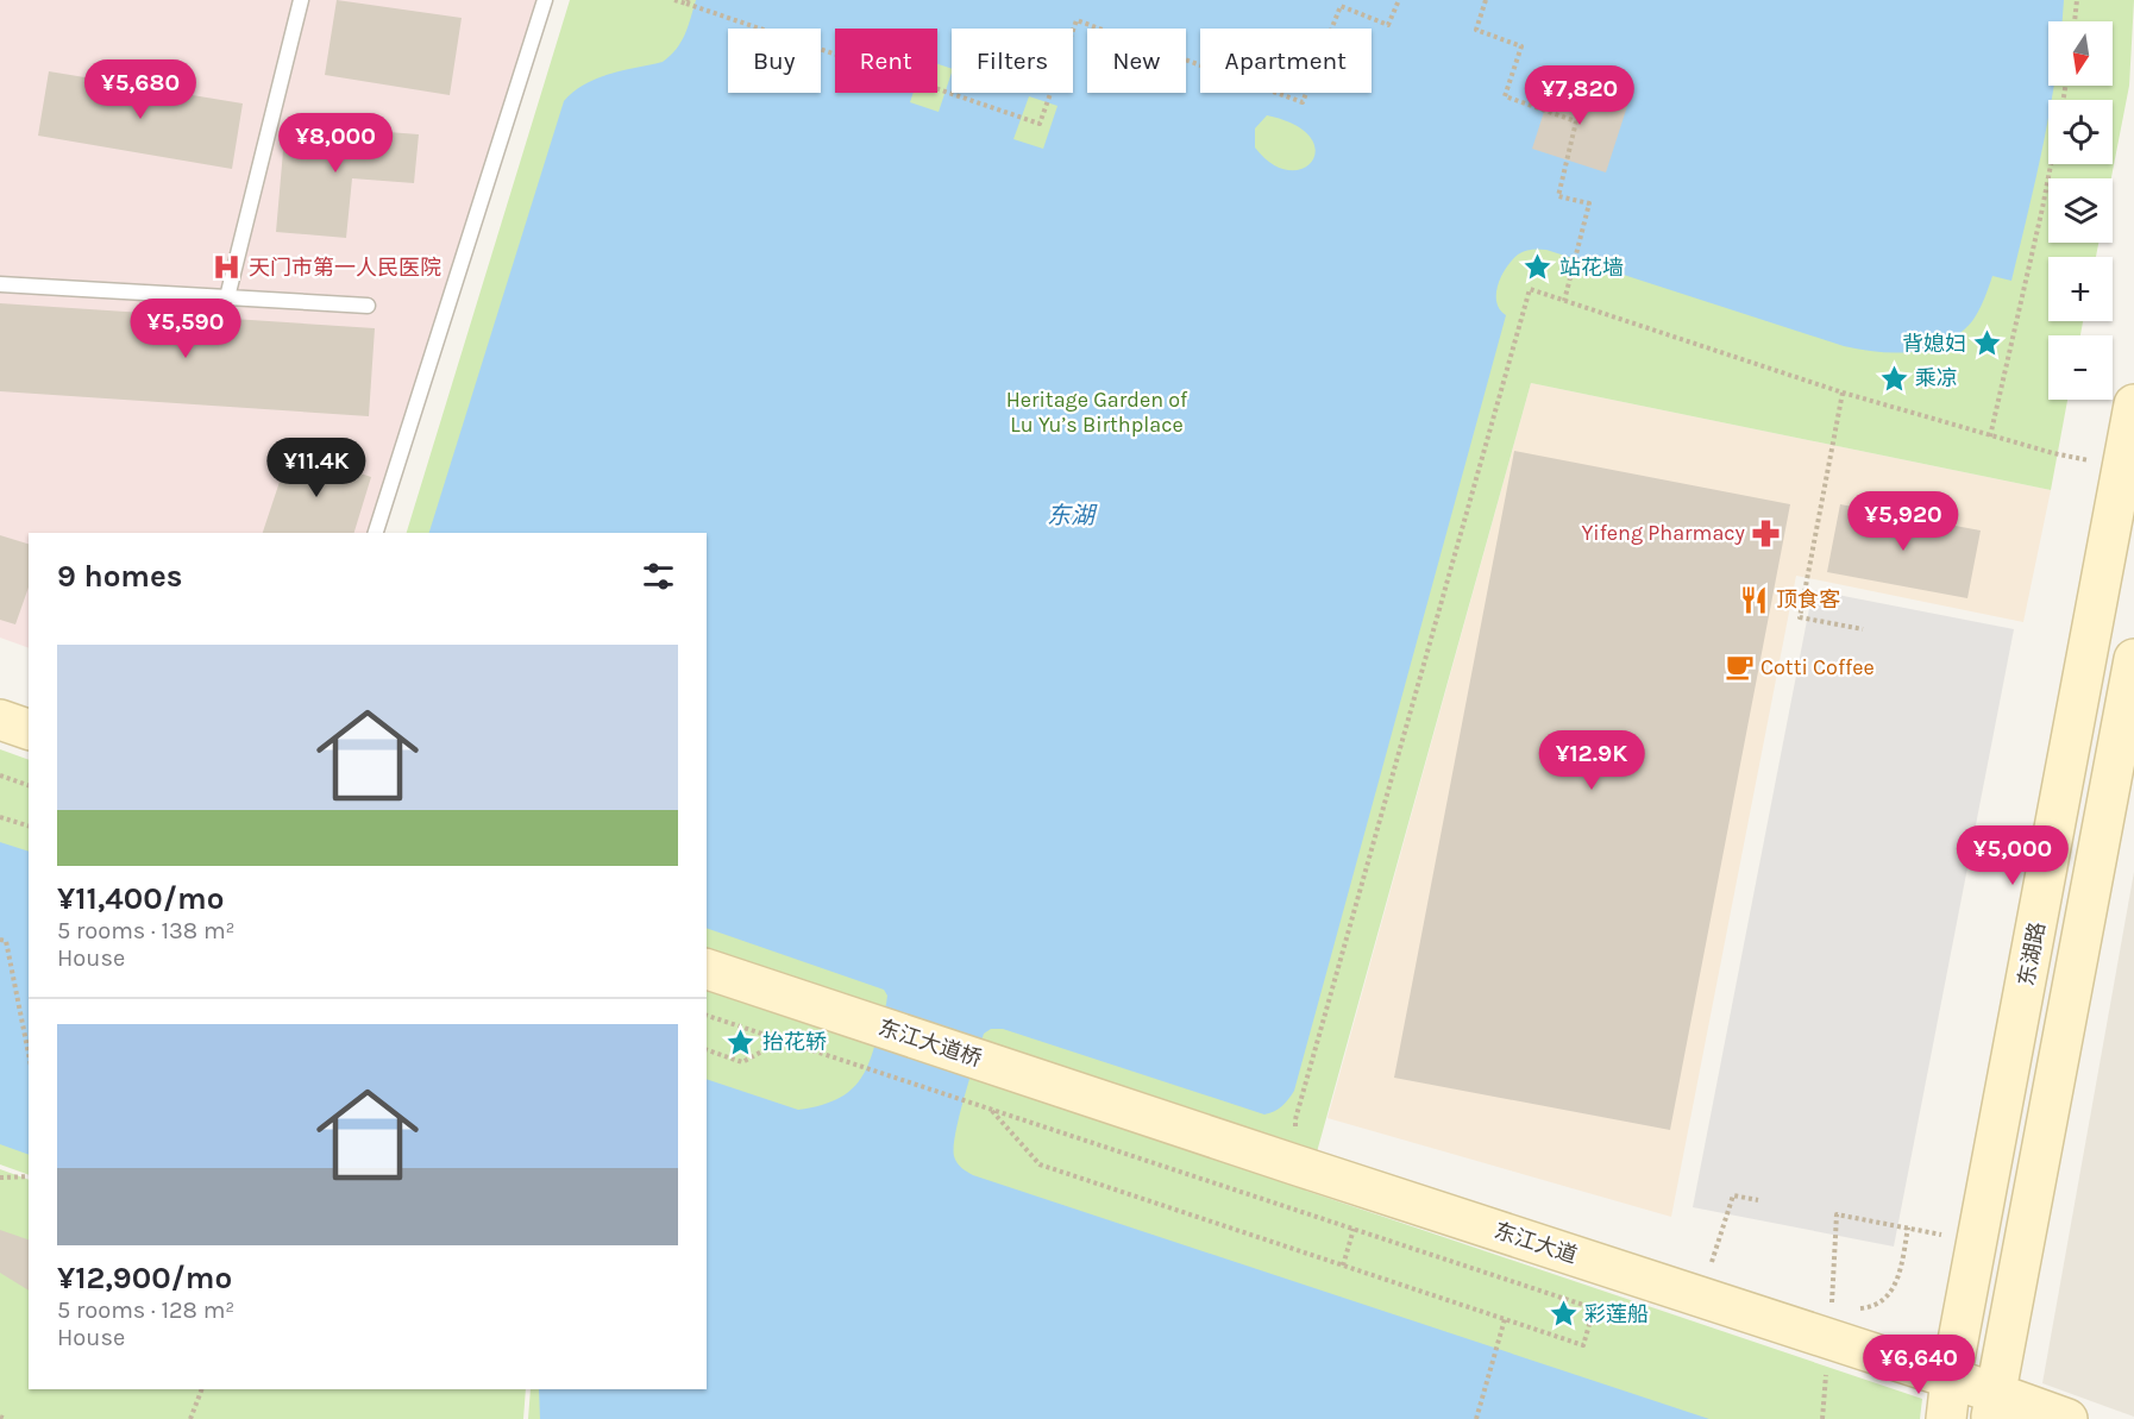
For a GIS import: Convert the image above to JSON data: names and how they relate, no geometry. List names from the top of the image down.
{
  "streets": {
    "main road": ["东湖路", "东江大道桥", "东江大道"]
  },
  "crossings": [
    ["东湖路", "东江大道"],
    ["东江大道桥", "东江大道"]
  ],
  "water": ["东湖"],
  "parks": ["Heritage Garden of Lu Yu’s Birthplace"],
  "places": {
    "hospital": ["天门市第一人民医院"],
    "place": [
      "站花墙",
      "背媳妇",
      "乘凉",
      "抬花轿",
      "彩莲船"
    ],
    "pharmacy": ["Yifeng Pharmacy"],
    "restaurant": ["顶食客"],
    "cafe": ["Cotti Coffee"]
  },
  "north": "bottom",
  "page": {
    "map_buttons": ["+", "−"],
    "chip": [
      "Buy",
      "Rent",
      "Filters",
      "New",
      "Apartment"
    ],
    "price": [
      "¥5,680",
      "¥7,820",
      "¥8,000",
      "¥5,590",
      "¥11.4K",
      "¥5,920",
      "¥12.9K",
      "¥5,000",
      "¥6,640"
    ],
    "heading": "9 homes",
    "list": [
      {
        "name": "¥11,400/mo",
        "note": "5 rooms · 138 m² · House"
      },
      {
        "name": "¥12,900/mo",
        "note": "5 rooms · 128 m² · House"
      }
    ]
  }
}
